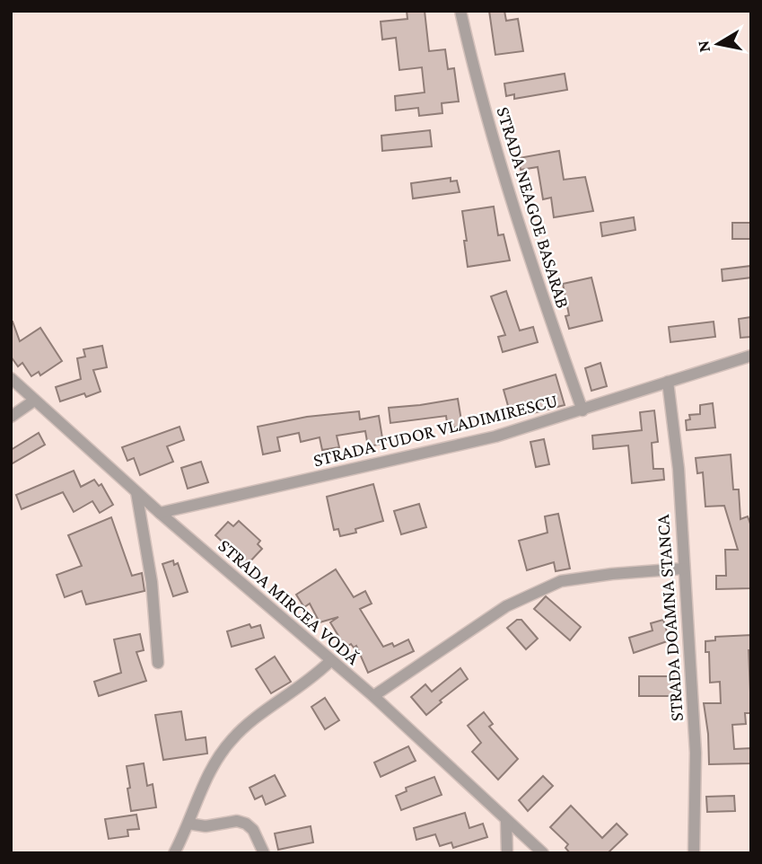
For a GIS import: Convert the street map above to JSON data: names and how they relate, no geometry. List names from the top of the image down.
{
  "streets": {
    "street": [
      "STRADA NEAGOE BASARAB",
      "STRADA TUDOR VLADIMIRESCU",
      "STRADA MIRCEA VODĂ",
      "STRADA DOAMNA STANCA"
    ]
  },
  "crossings": [
    ["STRADA NEAGOE BASARAB", "STRADA TUDOR VLADIMIRESCU"],
    ["STRADA TUDOR VLADIMIRESCU", "STRADA MIRCEA VODĂ"],
    ["STRADA TUDOR VLADIMIRESCU", "STRADA DOAMNA STANCA"]
  ],
  "north": "left"
}
